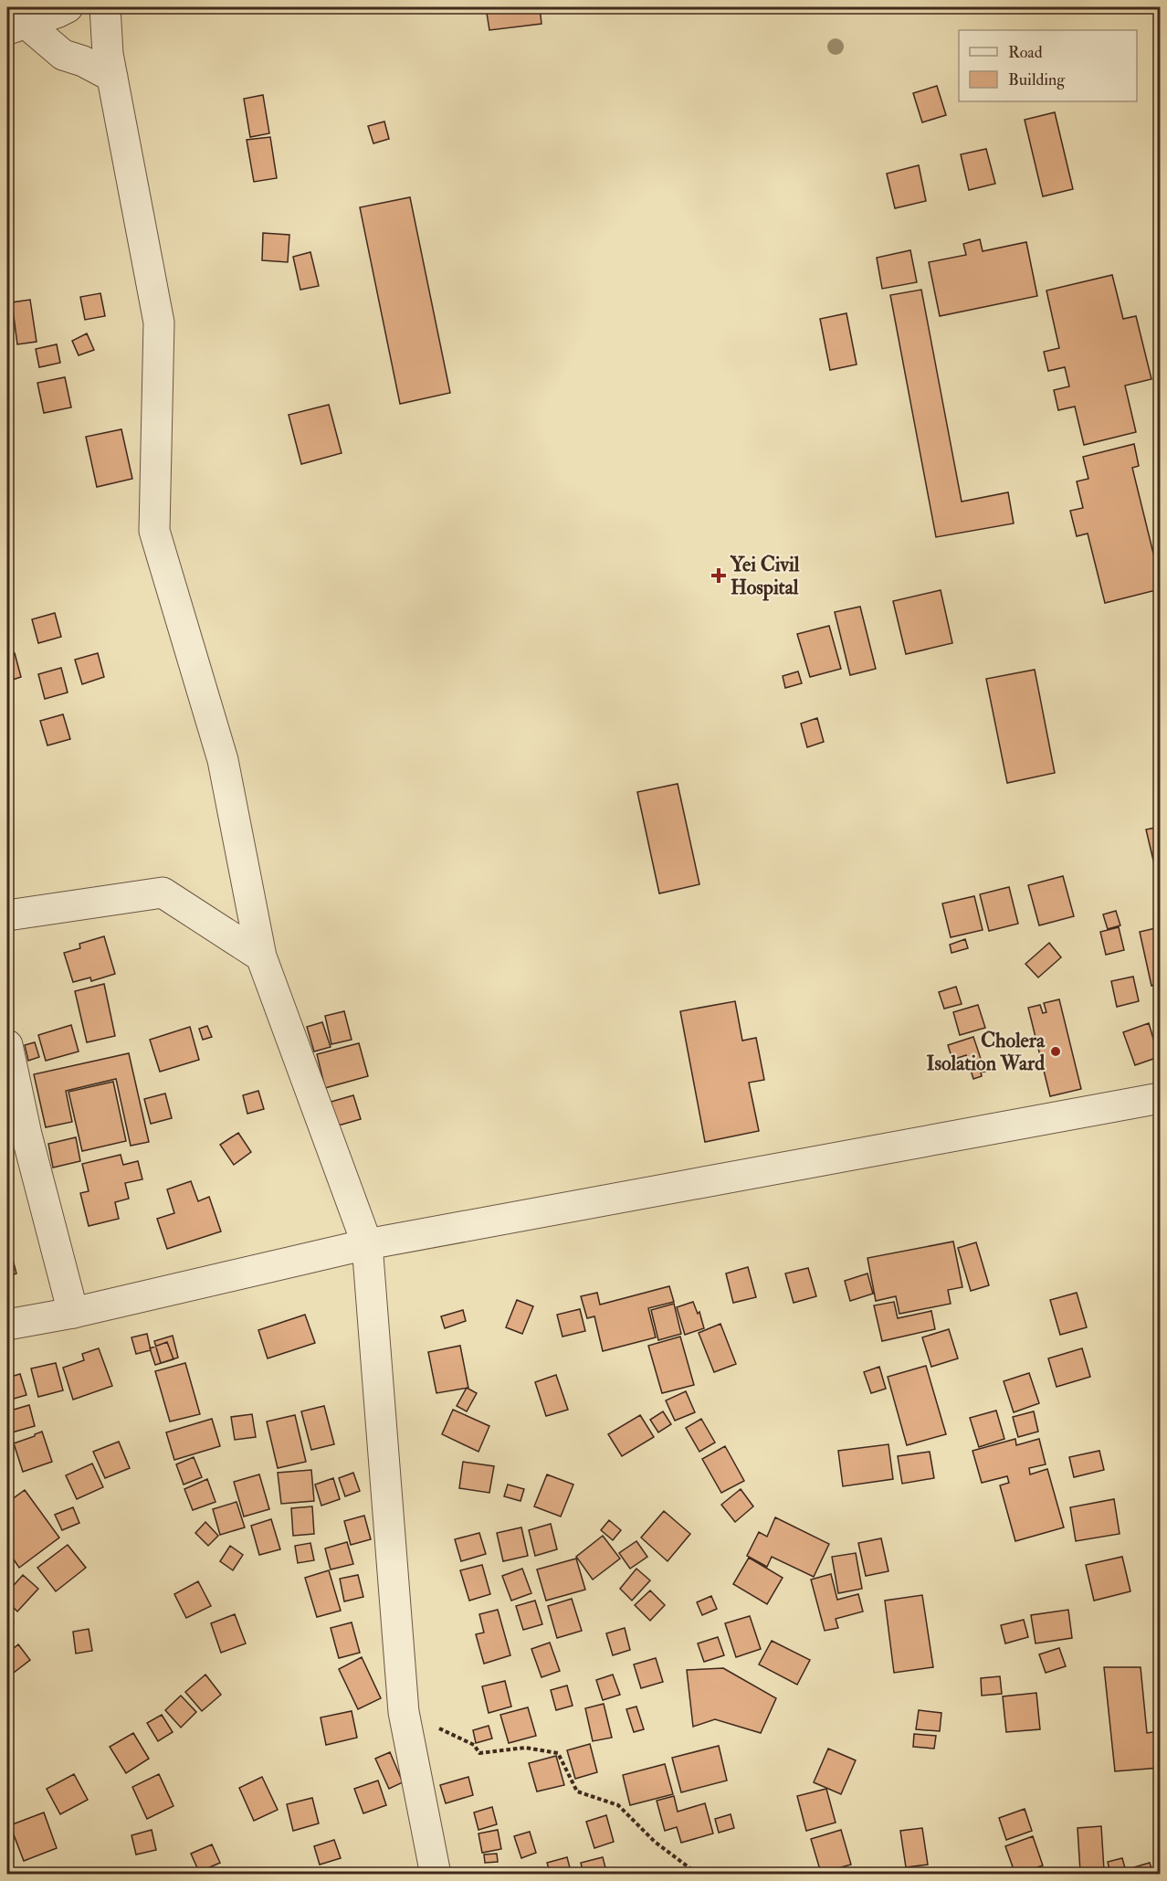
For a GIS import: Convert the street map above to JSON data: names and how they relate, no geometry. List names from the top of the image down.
{
  "places": {
    "health": ["Yei Civil Hospital"],
    "other": ["Cholera Isolation Ward"]
  },
  "legend": ["Road", "Building"]
}
